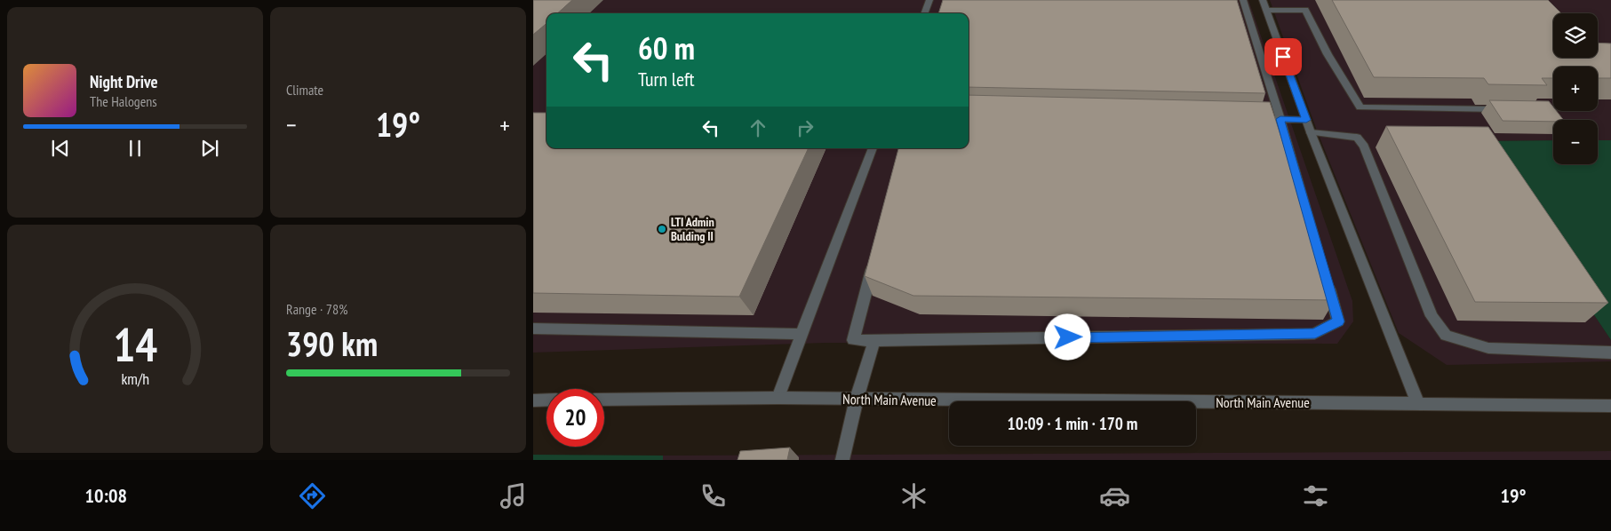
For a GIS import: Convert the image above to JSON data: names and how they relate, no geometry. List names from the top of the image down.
{
  "streets": {
    "street": ["North Main Avenue"]
  },
  "places": ["LTI Admin Bulding II"],
  "page": {
    "tile": [
      "Climate",
      ["Range · 78%", "390 km"]
    ],
    "map_buttons": ["+", "−"],
    "turn": ["60 m", "Turn left"],
    "song": ["Night Drive", "The Halogens"],
    "heat": ["−", "19°", "+"],
    "limit": "20",
    "trip": "10:09 · 1 min · 170 m",
    "tabs": ["10:08", "19°"],
    "gauge": ["14", "km/h"]
  }
}
